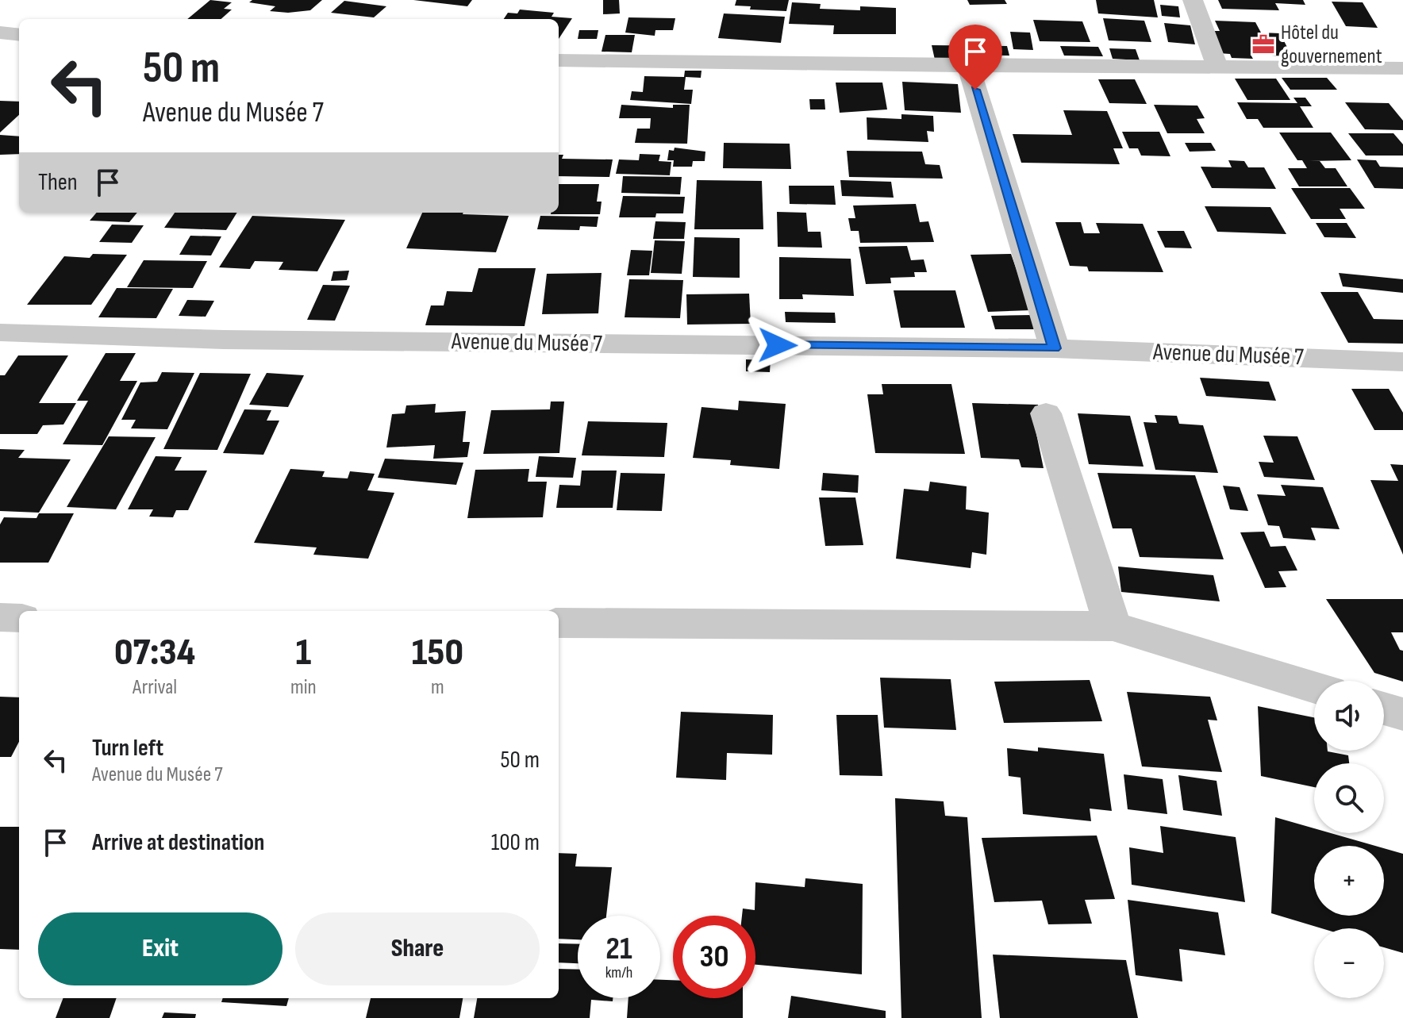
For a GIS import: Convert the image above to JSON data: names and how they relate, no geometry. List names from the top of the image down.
{
  "streets": {
    "street": ["Avenue du Musée 7"]
  },
  "places": {
    "office": ["Hôtel du gouvernement"]
  },
  "page": {
    "turn": ["50 m", "Avenue du Musée 7"],
    "then": "Then",
    "eta": [
      "07:34",
      "Arrival",
      "1",
      "min",
      "150",
      "m"
    ],
    "map_buttons": ["+", "−"],
    "list": [
      {
        "name": "Turn left",
        "note": "Avenue du Musée 7",
        "value": "50 m"
      },
      {
        "name": "Arrive at destination",
        "value": "100 m"
      }
    ],
    "buttons": ["Exit", "Share"],
    "speed": "21 km/h",
    "limit": "30"
  }
}
